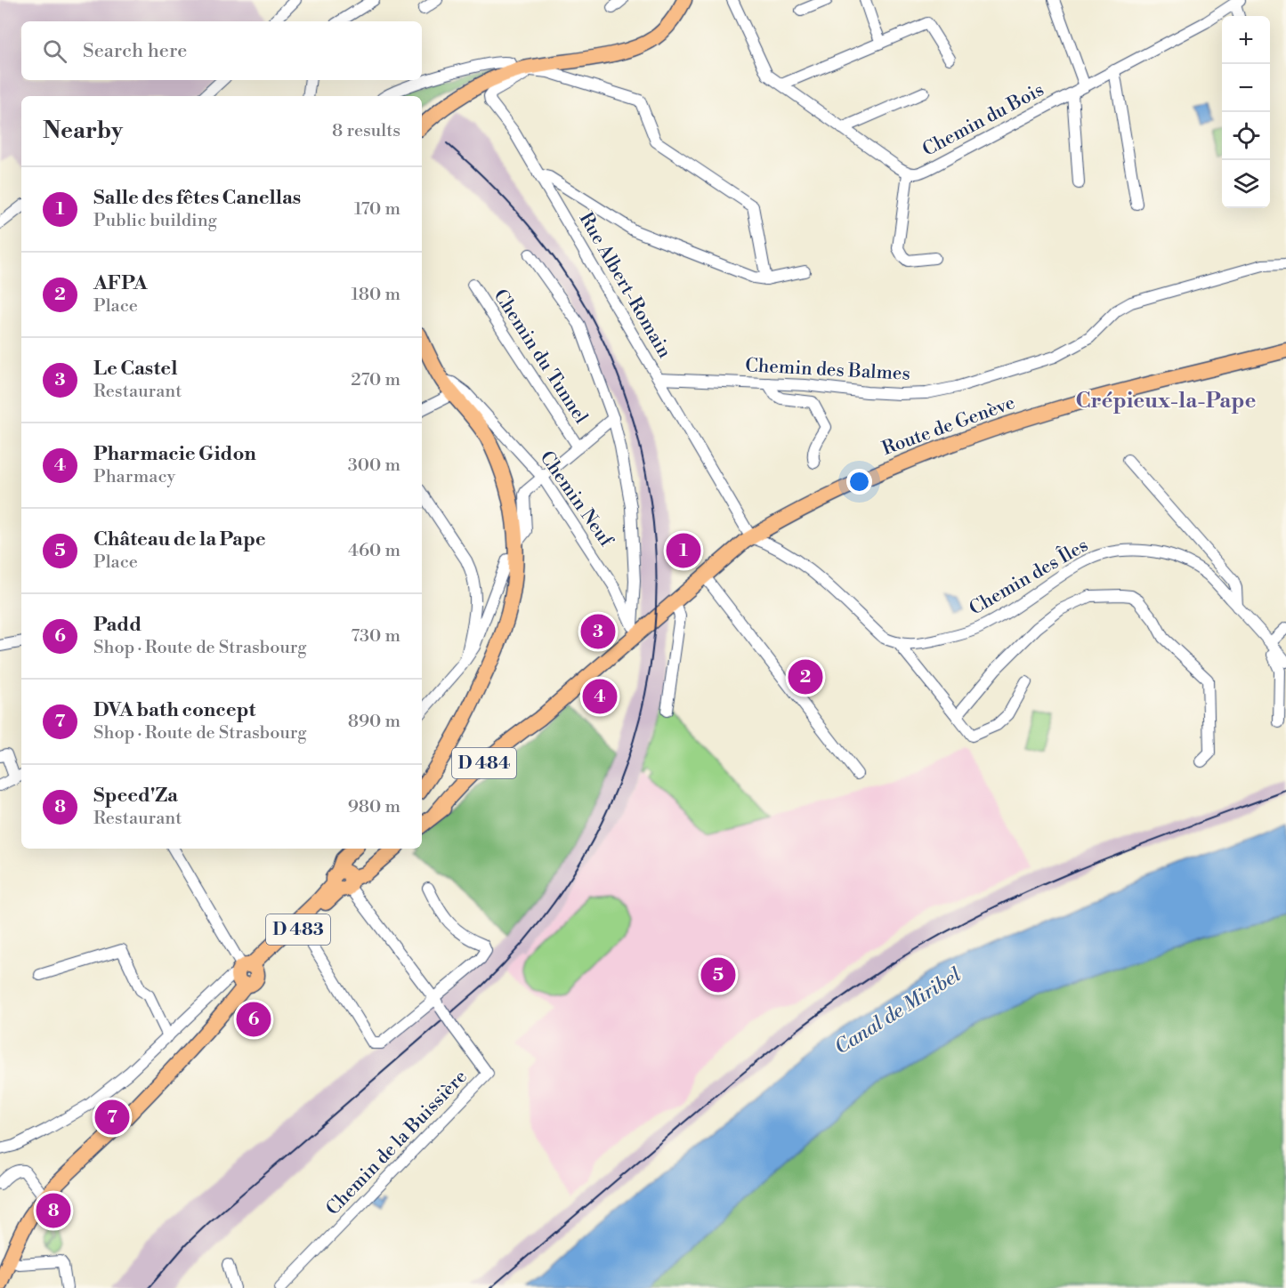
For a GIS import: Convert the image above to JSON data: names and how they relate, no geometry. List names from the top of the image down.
{
  "streets": {
    "main road": ["Route de Genève", "D 484", "D 483"],
    "street": [
      "Chemin du Bois",
      "Rue Albert-Romain",
      "Chemin du Tunnel",
      "Chemin des Balmes",
      "Chemin Neuf",
      "Chemin des Îles",
      "Chemin de la Buissière"
    ]
  },
  "crossings": [
    ["Rue Albert-Romain", "Chemin des Balmes"],
    ["Rue Albert-Romain", "Route de Genève"],
    ["Route de Genève", "Chemin Neuf"],
    ["D 483", "Chemin de la Buissière"]
  ],
  "districts": ["Crépieux-la-Pape"],
  "water": ["Canal de Miribel"],
  "page": {
    "map_buttons": ["+", "−"],
    "search": "Search here",
    "heading": ["Nearby", "8 results"],
    "list": [
      {
        "mark": "1",
        "name": "Salle des fêtes Canellas",
        "note": "Public building",
        "value": "170 m"
      },
      {
        "mark": "2",
        "name": "AFPA",
        "note": "Place",
        "value": "180 m"
      },
      {
        "mark": "3",
        "name": "Le Castel",
        "note": "Restaurant",
        "value": "270 m"
      },
      {
        "mark": "4",
        "name": "Pharmacie Gidon",
        "note": "Pharmacy",
        "value": "300 m"
      },
      {
        "mark": "5",
        "name": "Château de la Pape",
        "note": "Place",
        "value": "460 m"
      },
      {
        "mark": "6",
        "name": "Padd",
        "note": "Shop · Route de Strasbourg",
        "value": "730 m"
      },
      {
        "mark": "7",
        "name": "DVA bath concept",
        "note": "Shop · Route de Strasbourg",
        "value": "890 m"
      },
      {
        "mark": "8",
        "name": "Speed'Za",
        "note": "Restaurant",
        "value": "980 m"
      }
    ],
    "pins": [
      "1",
      "3",
      "2",
      "4",
      "5",
      "6",
      "7",
      "8"
    ]
  }
}
